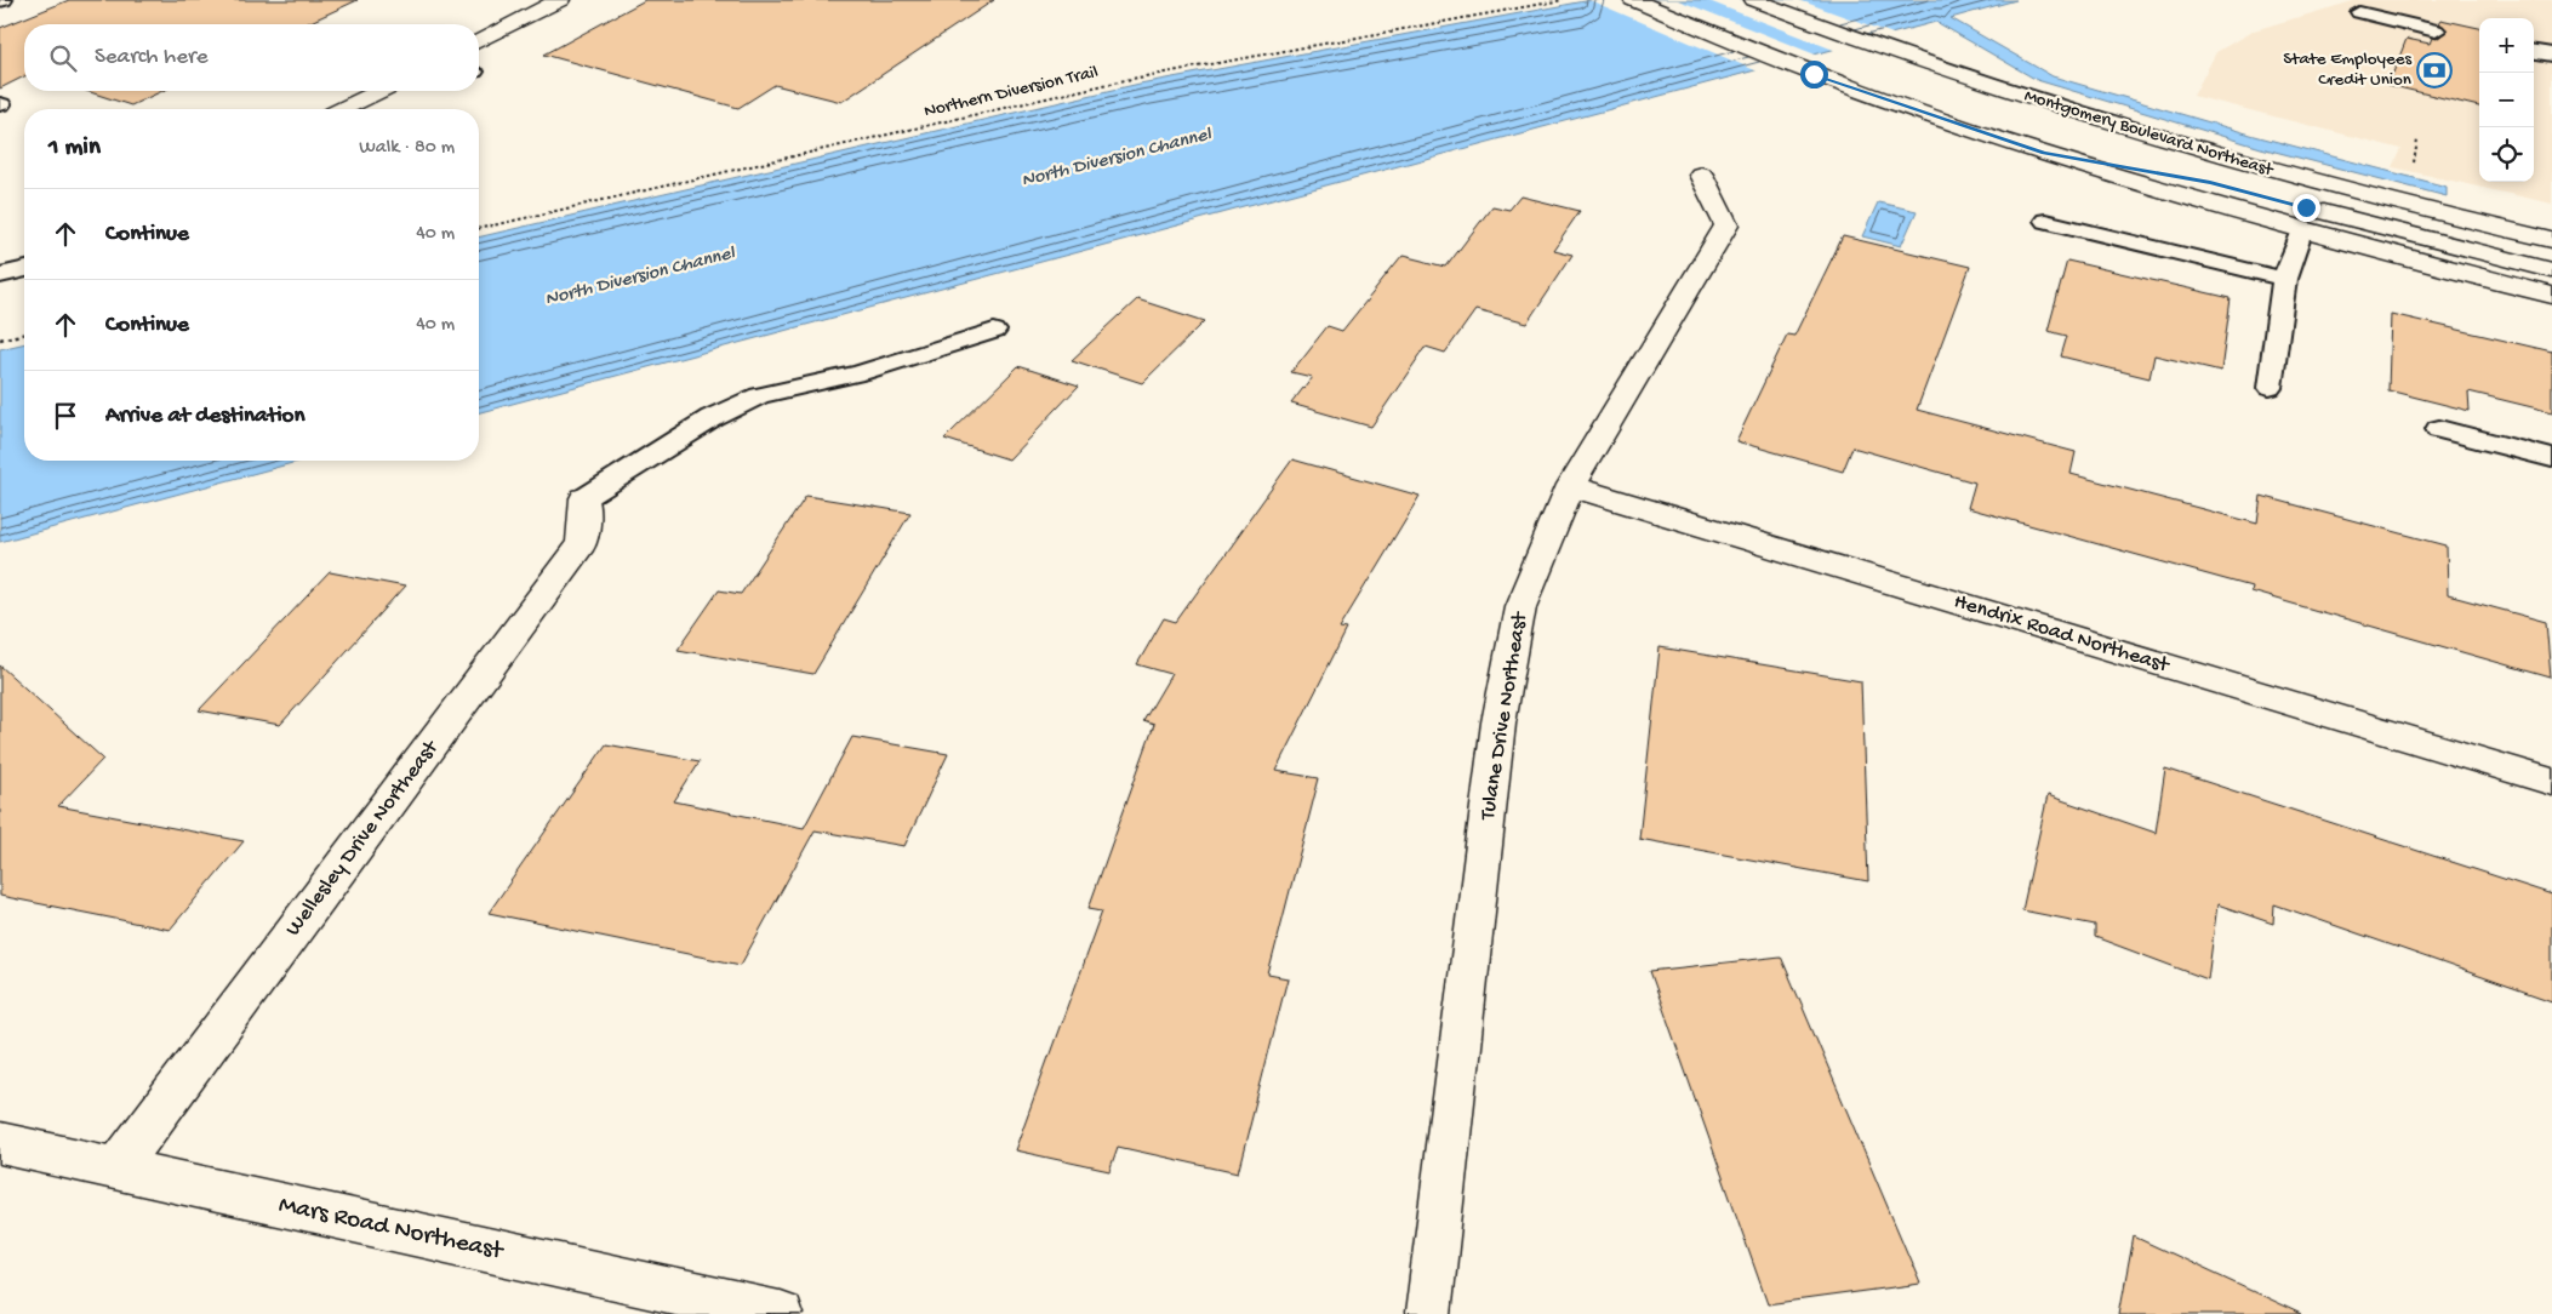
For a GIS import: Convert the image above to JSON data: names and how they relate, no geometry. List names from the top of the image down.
{
  "streets": {
    "street": [
      "Montgomery Boulevard Northeast",
      "Hendrix Road Northeast",
      "Tulane Drive Northeast",
      "Wellesley Drive Northeast",
      "Mars Road Northeast"
    ],
    "path": ["Northern Diversion Trail"]
  },
  "crossings": [
    ["Hendrix Road Northeast", "Tulane Drive Northeast"],
    ["Wellesley Drive Northeast", "Mars Road Northeast"]
  ],
  "water": ["North Diversion Channel"],
  "places": {
    "bank": ["State Employees Credit Union"]
  },
  "page": {
    "map_buttons": ["+", "−"],
    "search": "Search here",
    "heading": ["1 min", "Walk · 80 m"],
    "list": [
      ["Continue", "40 m"],
      ["Continue", "40 m"],
      "Arrive at destination"
    ]
  }
}
